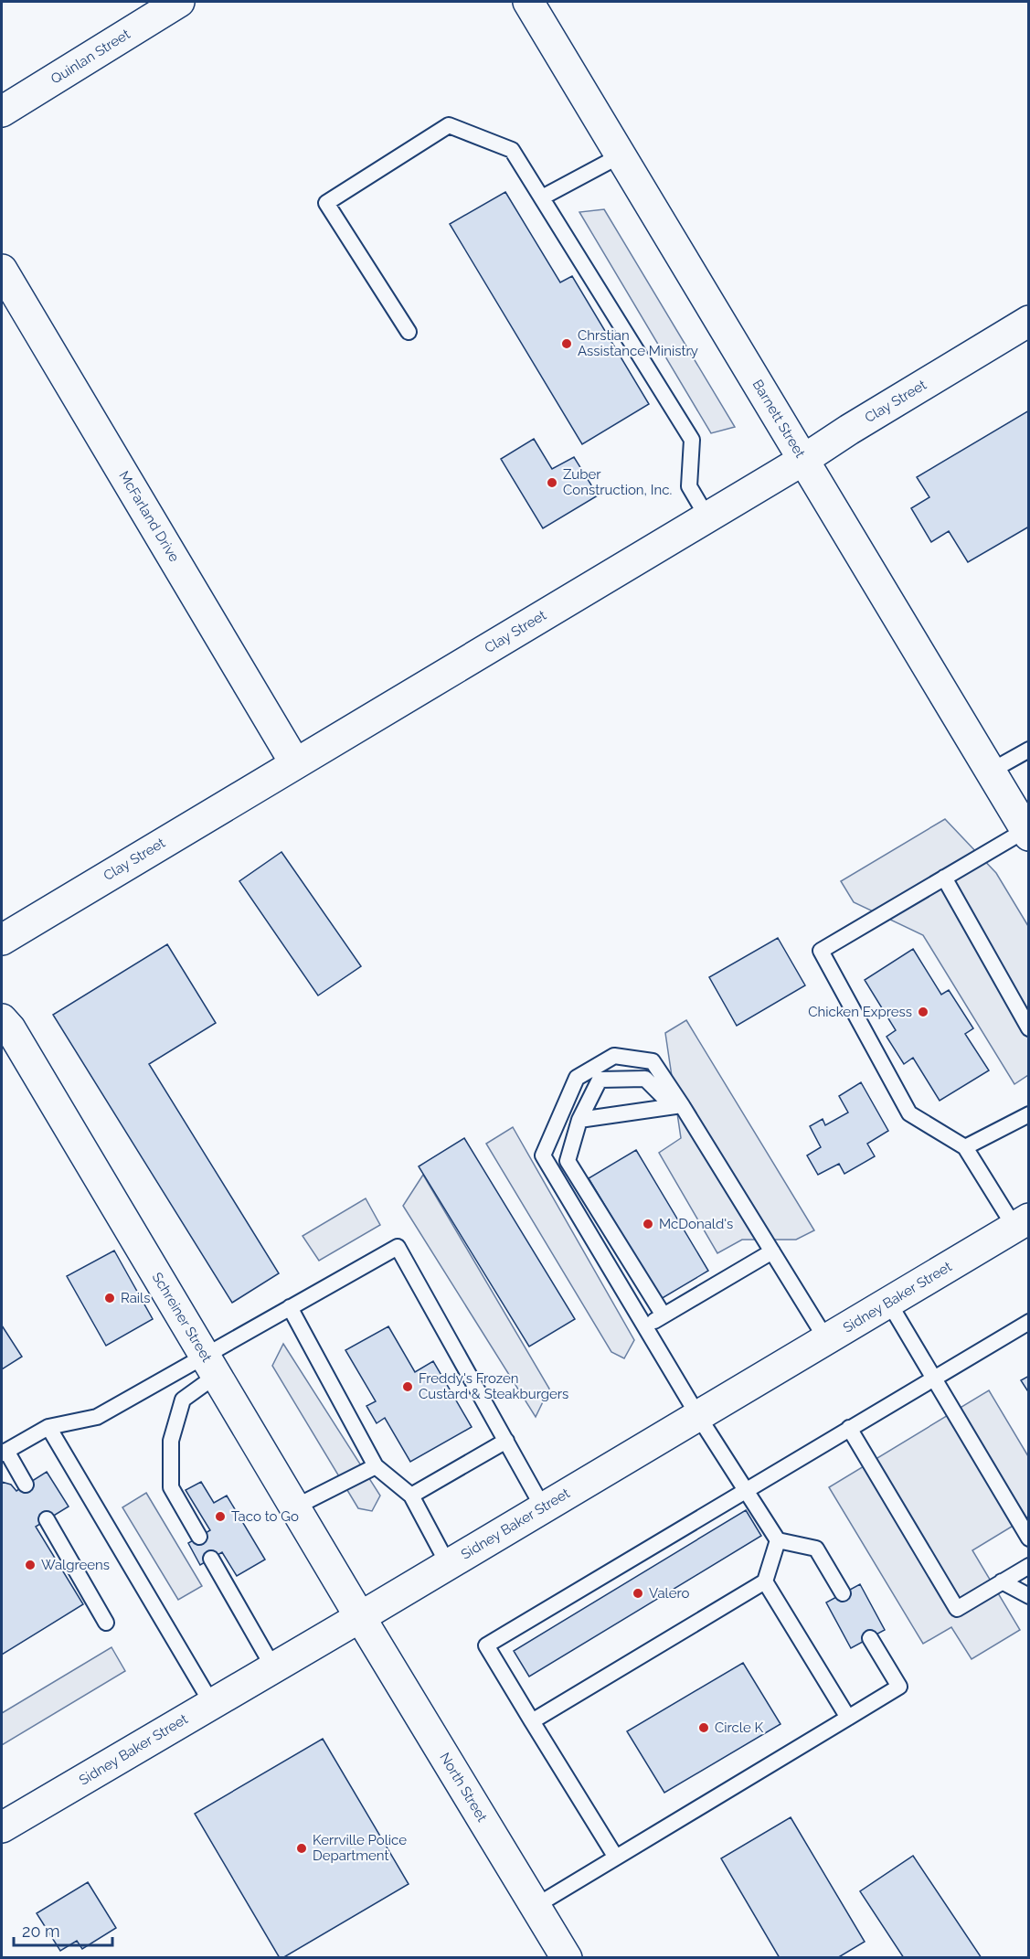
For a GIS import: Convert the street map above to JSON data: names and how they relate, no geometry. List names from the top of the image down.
{
  "streets": {
    "street": [
      "Quinlan Street",
      "Clay Street",
      "Barnett Street",
      "McFarland Drive",
      "Sidney Baker Street",
      "Schreiner Street",
      "North Street"
    ]
  },
  "crossings": [
    ["Clay Street", "Barnett Street"],
    ["Clay Street", "McFarland Drive"],
    ["Sidney Baker Street", "Schreiner Street"],
    ["Sidney Baker Street", "North Street"],
    ["Schreiner Street", "North Street"]
  ],
  "places": [
    "Chrstian Assistance Ministry",
    "Zuber Construction, Inc.",
    "Chicken Express",
    "McDonald's",
    "Rails",
    "Freddy's Frozen Custard & Steakburgers",
    "Taco to Go",
    "Walgreens",
    "Valero",
    "Circle K",
    "Kerrville Police Department"
  ],
  "scale_bar": "20 m"
}
